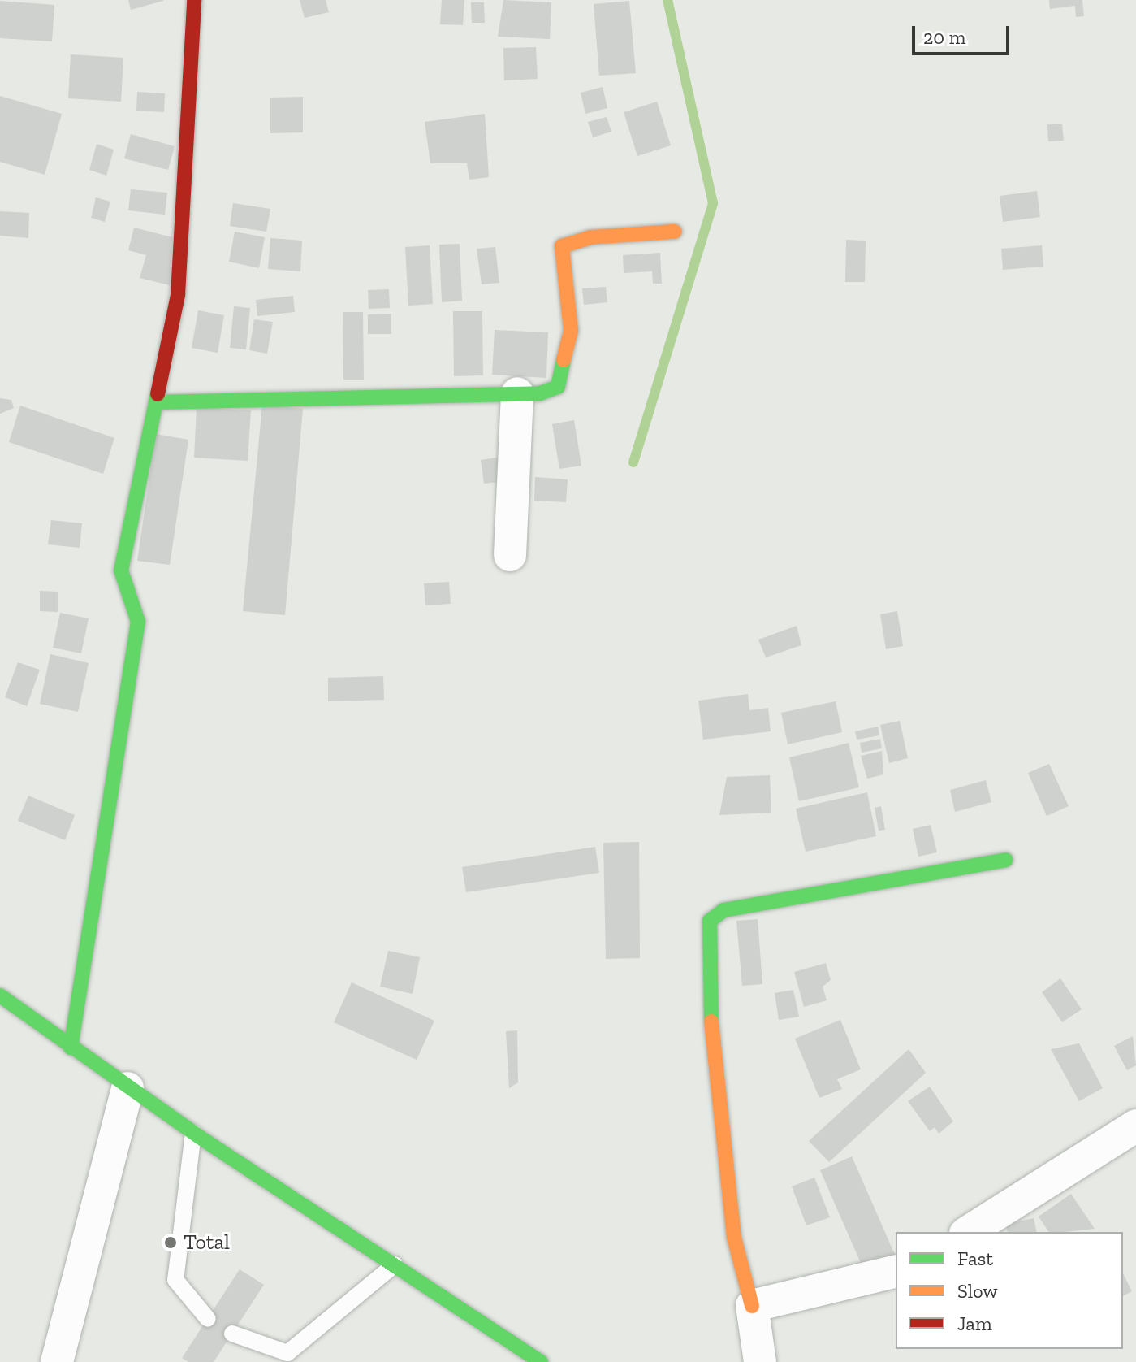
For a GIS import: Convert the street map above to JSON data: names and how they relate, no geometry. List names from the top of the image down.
{
  "places": ["Total"],
  "legend": ["Fast", "Slow", "Jam"],
  "scale_bar": "20 m"
}
